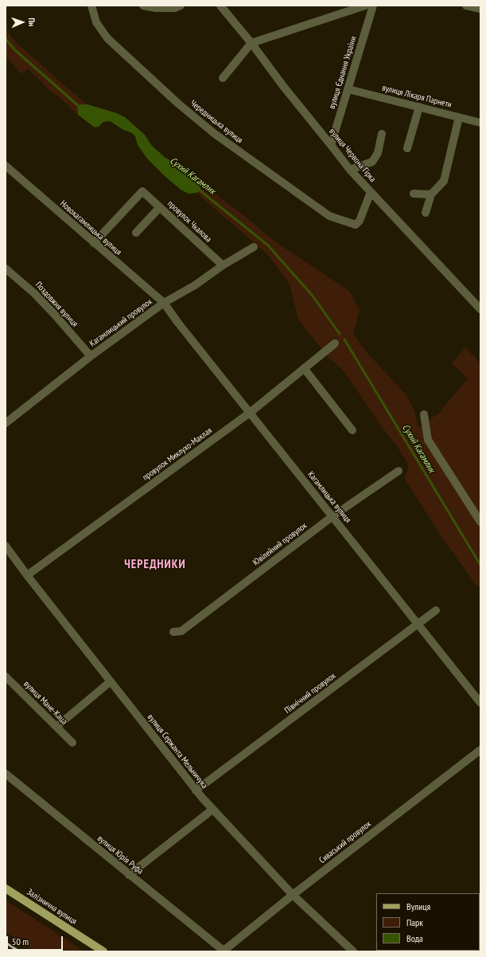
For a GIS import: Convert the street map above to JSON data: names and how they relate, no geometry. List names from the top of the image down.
{
  "streets": {
    "main road": ["Залізнична вулиця"],
    "street": [
      "вулиця Єднання України",
      "вулиця Лікаря Парнети",
      "Чередницька вулиця",
      "вулиця Червона Гірка",
      "провулок Чкалова",
      "Новокагамлицька вулиця",
      "Поздовжня вулиця",
      "Кагамлицький провулок",
      "провулок Миклухо-Маклая",
      "Кагамлицька вулиця",
      "Ювілейний провулок",
      "Північний провулок",
      "вулиця Мане-Каца",
      "вулиця Сержанта Мельничука",
      "Сиваський провулок",
      "вулиця Юрія Руфа"
    ]
  },
  "crossings": [
    ["вулиця Єднання України", "вулиця Лікаря Парнети"],
    ["вулиця Єднання України", "вулиця Червона Гірка"],
    ["Чередницька вулиця", "вулиця Червона Гірка"],
    ["провулок Чкалова", "Новокагамлицька вулиця"],
    ["провулок Чкалова", "Кагамлицький провулок"],
    ["Новокагамлицька вулиця", "Кагамлицький провулок"],
    ["Новокагамлицька вулиця", "Кагамлицька вулиця"],
    ["Поздовжня вулиця", "Кагамлицький провулок"],
    ["Кагамлицький провулок", "Кагамлицька вулиця"],
    ["провулок Миклухо-Маклая", "Кагамлицька вулиця"],
    ["провулок Миклухо-Маклая", "вулиця Сержанта Мельничука"],
    ["Кагамлицька вулиця", "Ювілейний провулок"],
    ["Кагамлицька вулиця", "Північний провулок"],
    ["Північний провулок", "вулиця Сержанта Мельничука"],
    ["вулиця Сержанта Мельничука", "Сиваський провулок"],
    ["Сиваський провулок", "вулиця Юрія Руфа"]
  ],
  "districts": ["ЧЕРЕДНИКИ"],
  "water": ["Сухий Кагамлик"],
  "legend": ["Вулиця", "Парк", "Вода"],
  "scale_bar": "50 m",
  "north": "right"
}
